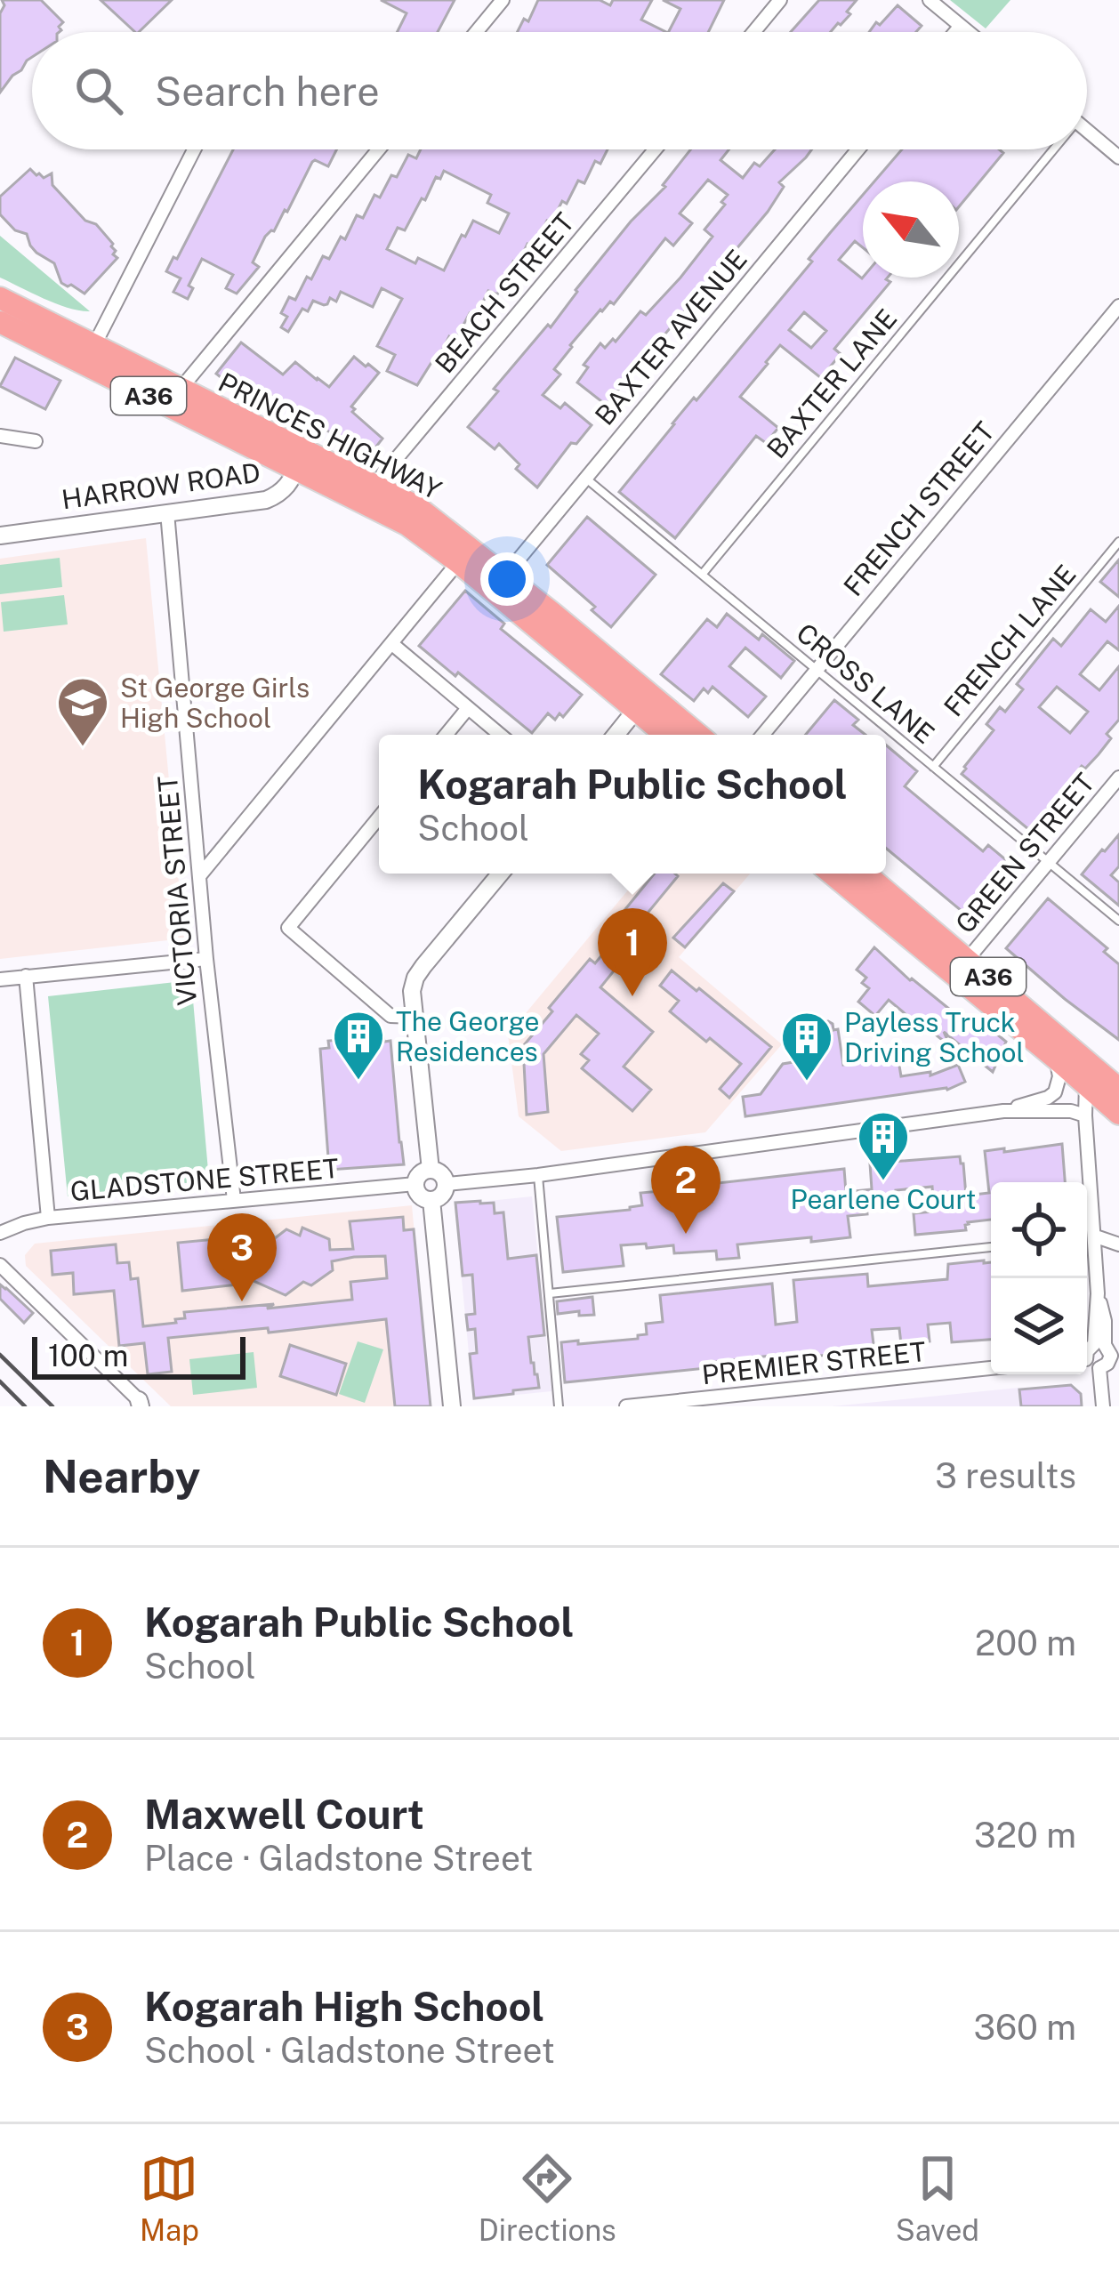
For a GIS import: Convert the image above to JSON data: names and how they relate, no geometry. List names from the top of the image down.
{
  "streets": {
    "highway": ["A36", "PRINCES HIGHWAY"],
    "main road": ["HARROW ROAD"],
    "street": [
      "BEACH STREET",
      "BAXTER AVENUE",
      "FRENCH STREET",
      "GREEN STREET",
      "VICTORIA STREET",
      "GLADSTONE STREET",
      "PREMIER STREET"
    ],
    "lane": ["BAXTER LANE", "FRENCH LANE", "CROSS LANE"]
  },
  "crossings": [
    ["BEACH STREET", "PRINCES HIGHWAY"],
    ["BAXTER AVENUE", "PRINCES HIGHWAY"],
    ["BAXTER AVENUE", "CROSS LANE"],
    ["BAXTER LANE", "CROSS LANE"],
    ["A36", "GREEN STREET"],
    ["PRINCES HIGHWAY", "HARROW ROAD"],
    ["HARROW ROAD", "VICTORIA STREET"],
    ["FRENCH STREET", "CROSS LANE"],
    ["FRENCH LANE", "CROSS LANE"],
    ["CROSS LANE", "GREEN STREET"],
    ["VICTORIA STREET", "GLADSTONE STREET"]
  ],
  "places": {
    "school or university": ["St George Girls High School"],
    "building": ["The George Residences", "Payless Truck Driving School", "Pearlene Court"]
  },
  "scale_bar": "100 m",
  "north": "top left",
  "page": {
    "search": "Search here",
    "popup": ["Kogarah Public School", "School"],
    "pins": ["1", "2", "3"],
    "scale": "100 m",
    "heading": ["Nearby", "3 results"],
    "list": [
      {
        "mark": "1",
        "name": "Kogarah Public School",
        "note": "School",
        "value": "200 m"
      },
      {
        "mark": "2",
        "name": "Maxwell Court",
        "note": "Place · Gladstone Street",
        "value": "320 m"
      },
      {
        "mark": "3",
        "name": "Kogarah High School",
        "note": "School · Gladstone Street",
        "value": "360 m"
      }
    ],
    "nav": ["Map", "Directions", "Saved"]
  }
}
